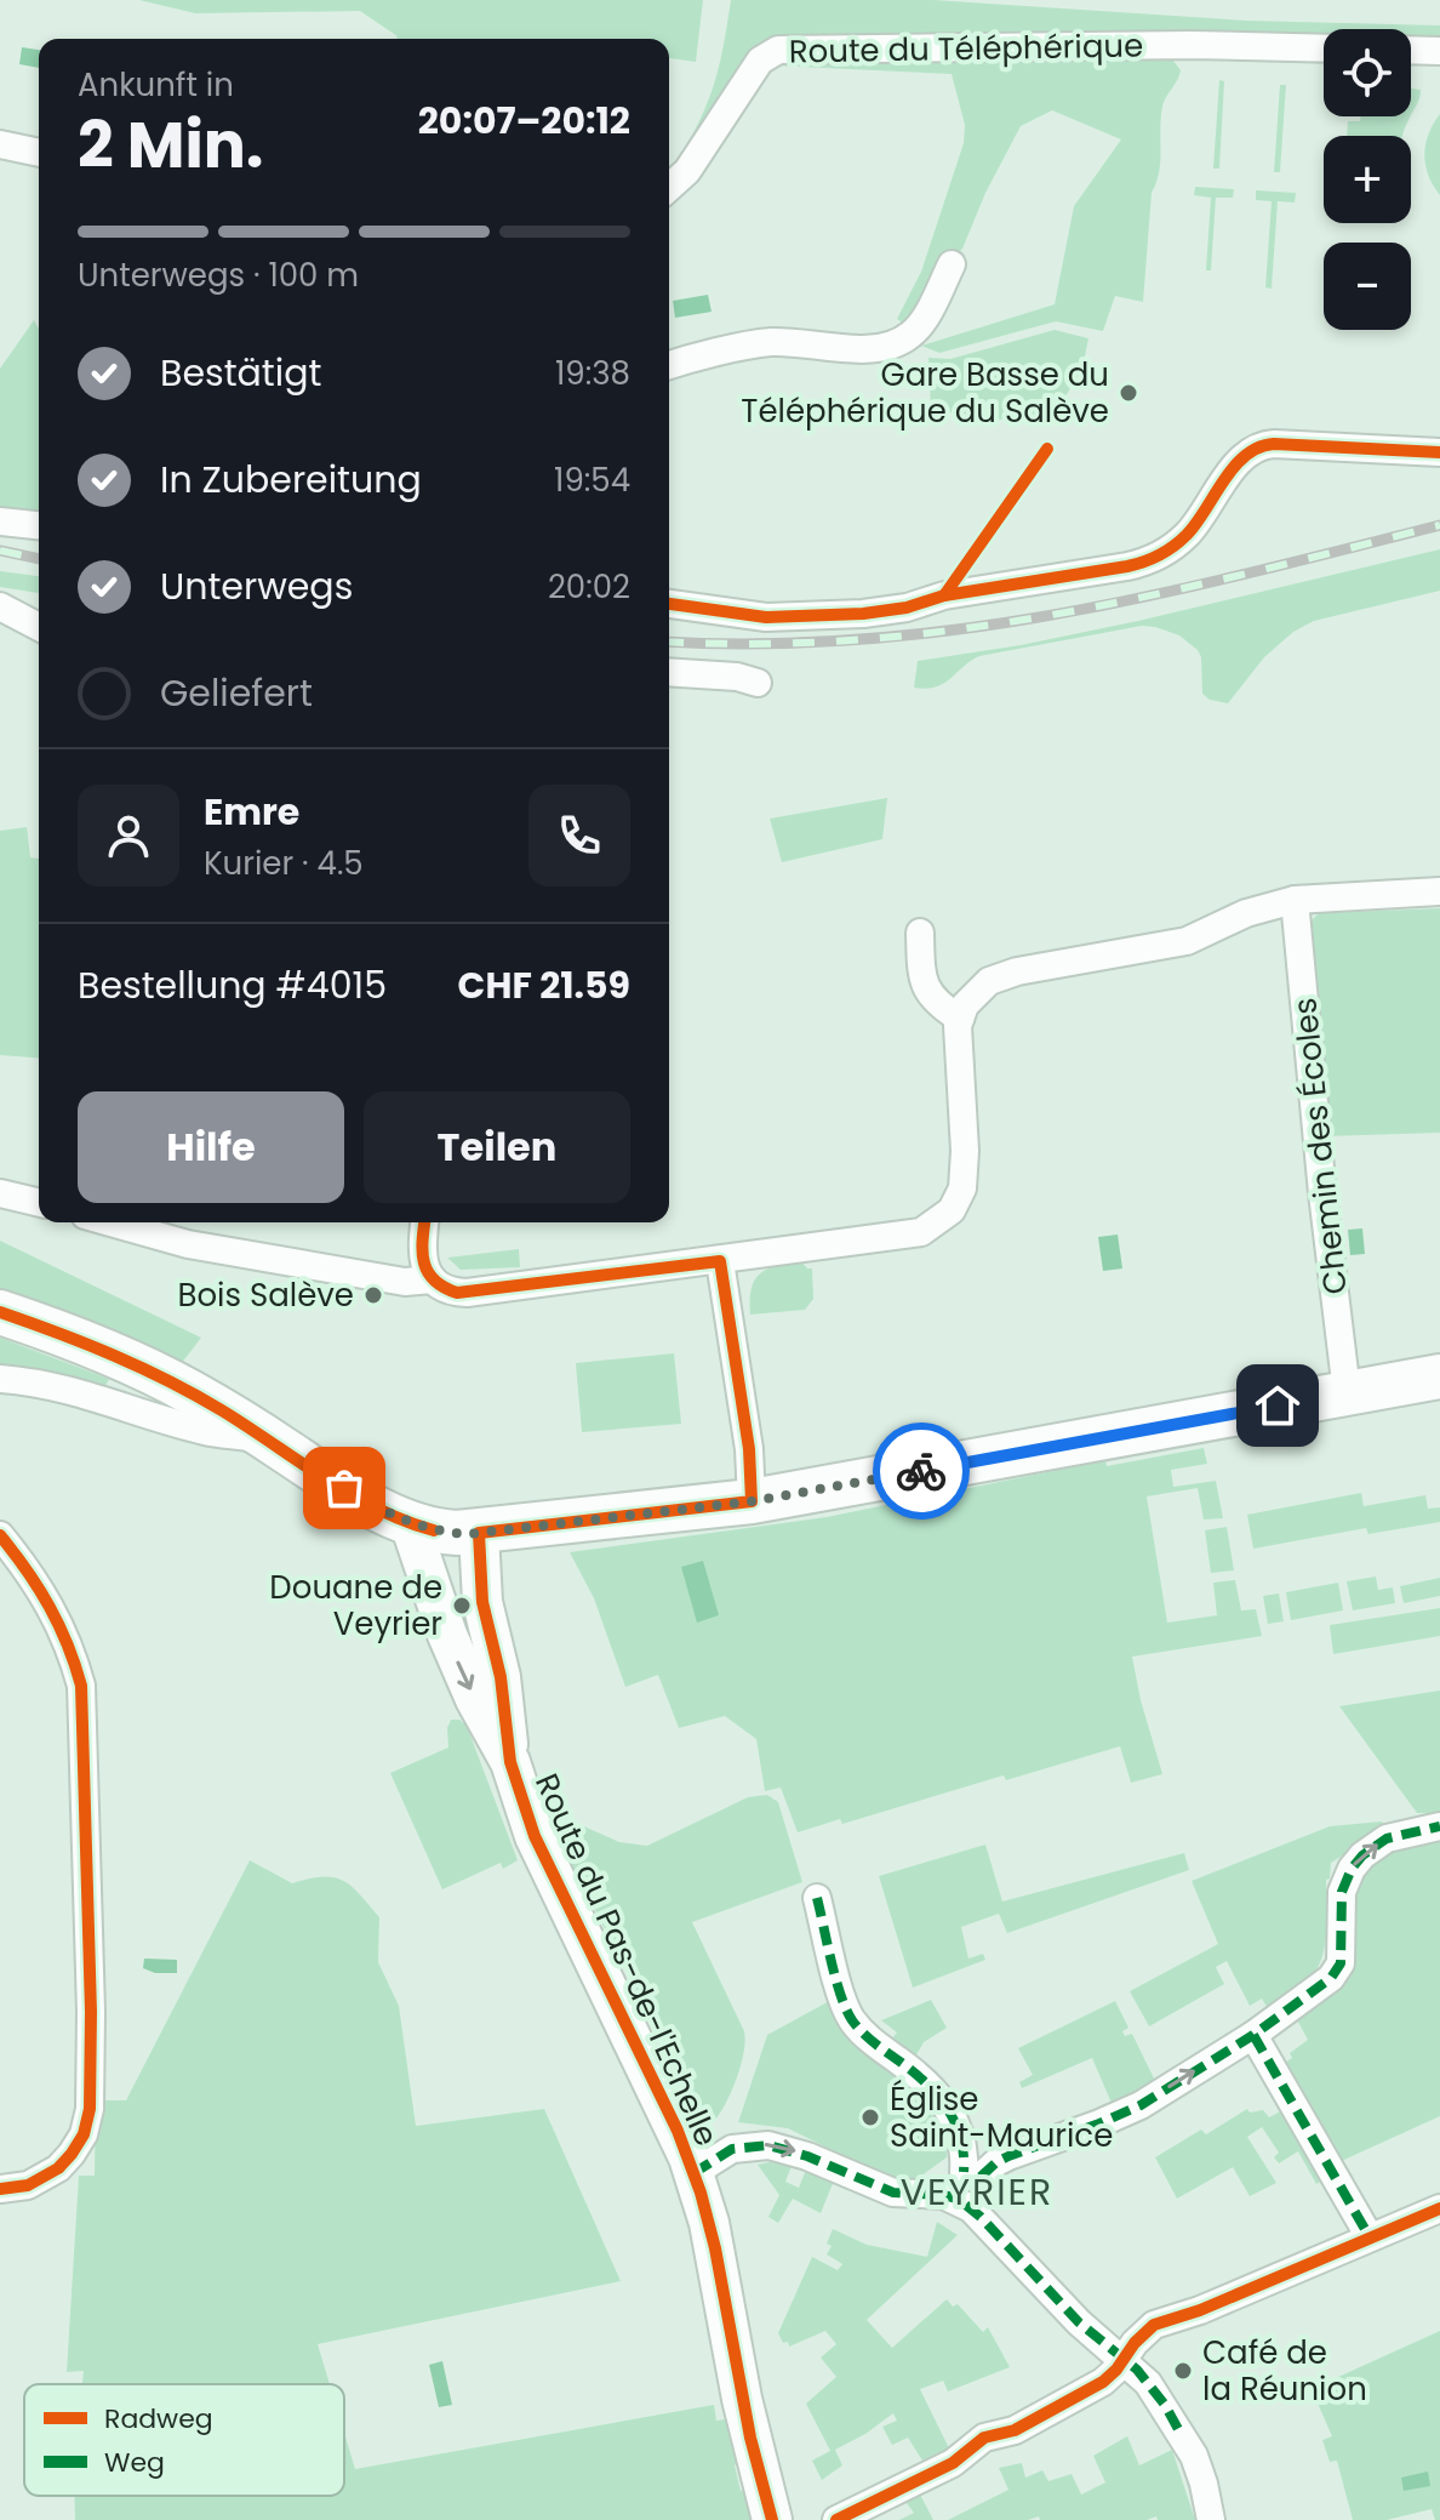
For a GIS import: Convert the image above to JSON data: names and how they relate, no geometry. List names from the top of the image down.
{
  "streets": {
    "main road": ["Route du Pas-de-l'Echelle"],
    "street": ["Route du Téléphérique", "Chemin des Écoles"]
  },
  "districts": ["VEYRIER"],
  "places": [
    "Gare Basse du Téléphérique du Salève",
    "Bois Salève",
    "Douane de Veyrier",
    "Église Saint-Maurice",
    "Café de la Réunion"
  ],
  "legend": ["Radweg", "Weg"],
  "page": {
    "map_buttons": ["+", "−"],
    "heading": ["2 Min.", "Ankunft in", "20:07–20:12"],
    "panel": [
      "Emre",
      "Kurier · 4.5",
      "Bestellung #4015",
      "CHF 21.59"
    ],
    "bar": "Unterwegs · 100 m",
    "list": [
      ["Bestätigt", "19:38"],
      ["In Zubereitung", "19:54"],
      ["Unterwegs", "20:02"],
      "Geliefert"
    ],
    "buttons": ["Hilfe", "Teilen"]
  }
}
